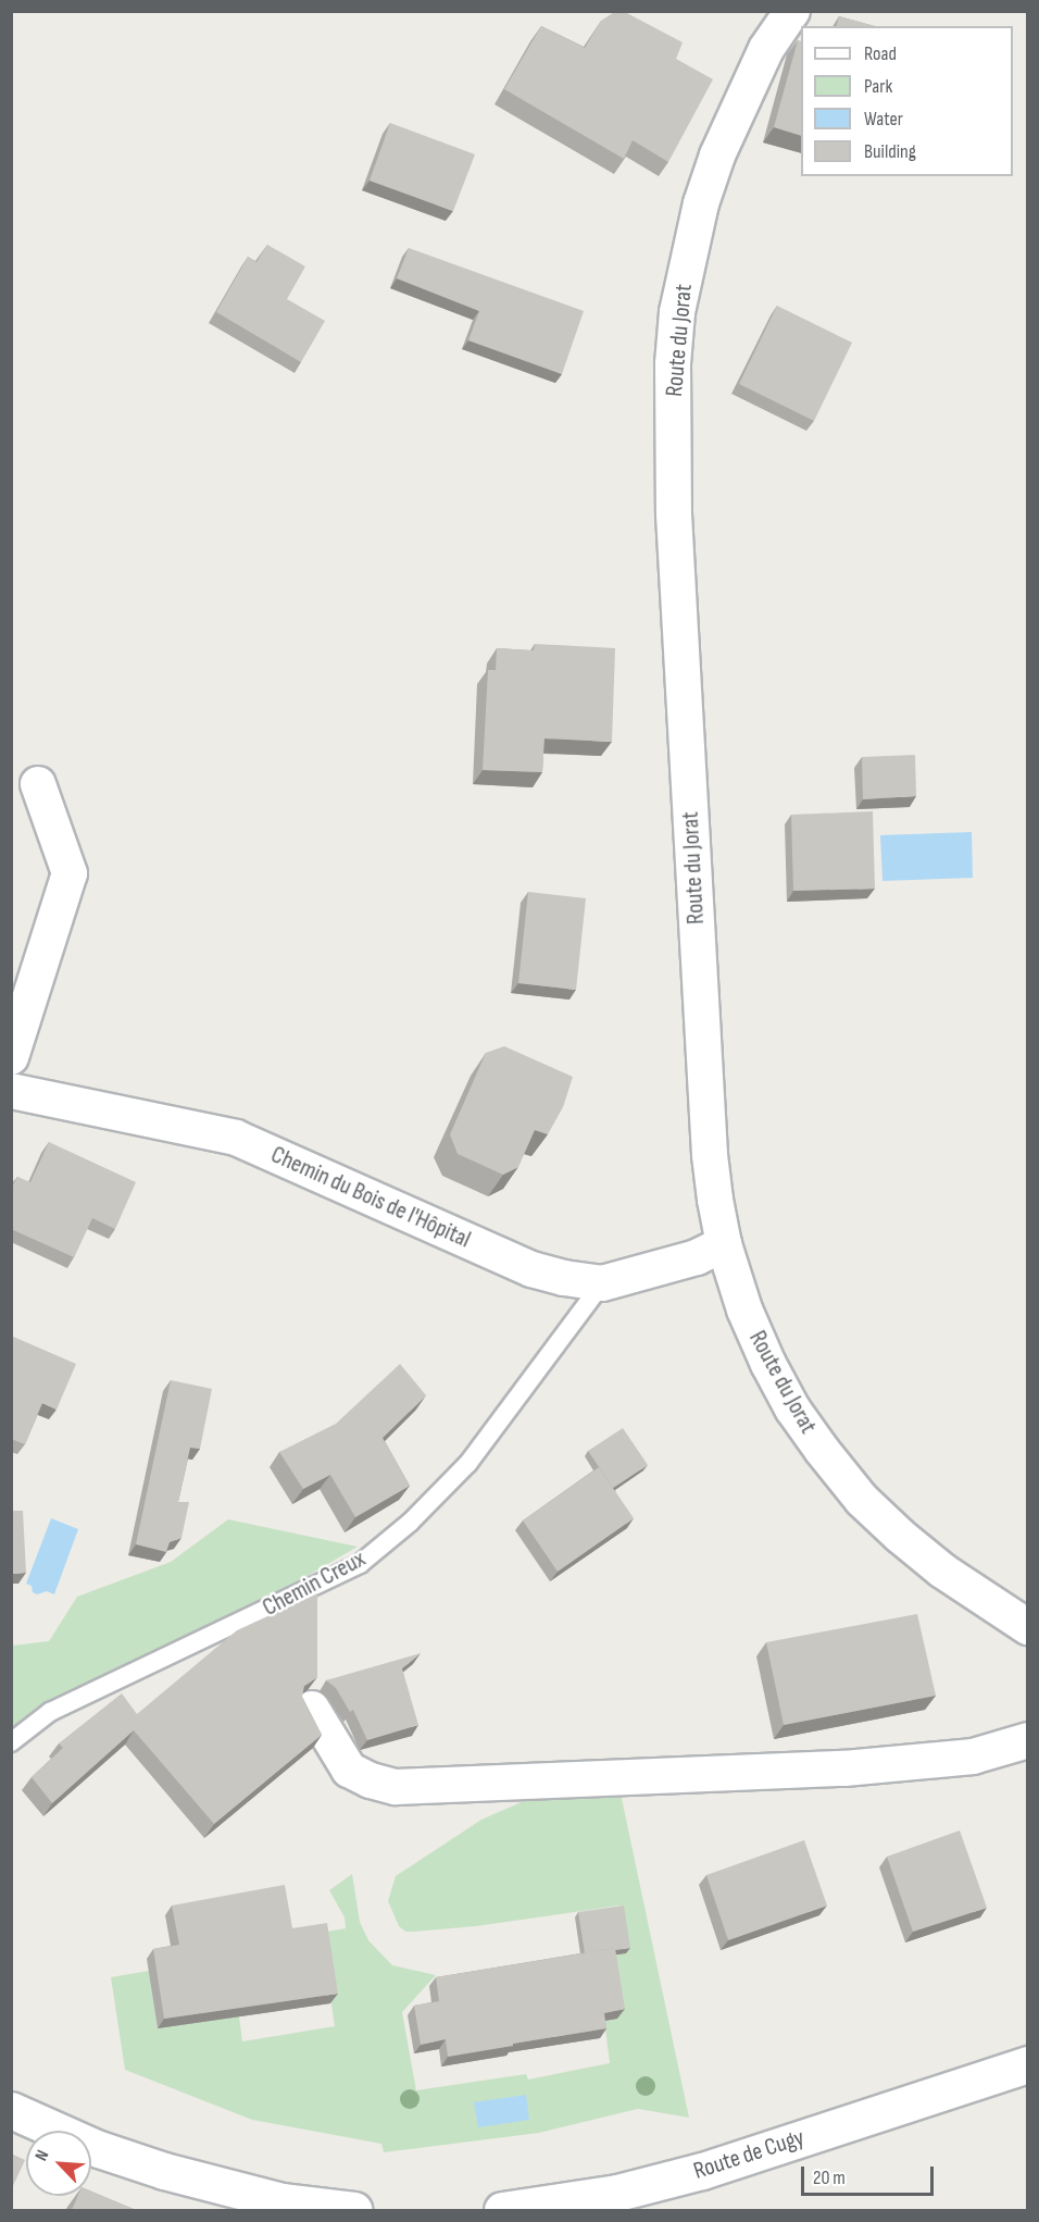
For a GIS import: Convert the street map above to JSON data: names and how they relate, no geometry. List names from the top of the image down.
{
  "streets": {
    "main road": ["Route de Cugy"],
    "street": ["Route du Jorat", "Chemin du Bois de l'Hôpital"],
    "lane": ["Chemin Creux"]
  },
  "crossings": [
    ["Route du Jorat", "Chemin du Bois de l'Hôpital"],
    ["Chemin du Bois de l'Hôpital", "Chemin Creux"]
  ],
  "legend": [
    "Road",
    "Park",
    "Water",
    "Building"
  ],
  "scale_bar": "20 m",
  "north": "top left"
}
